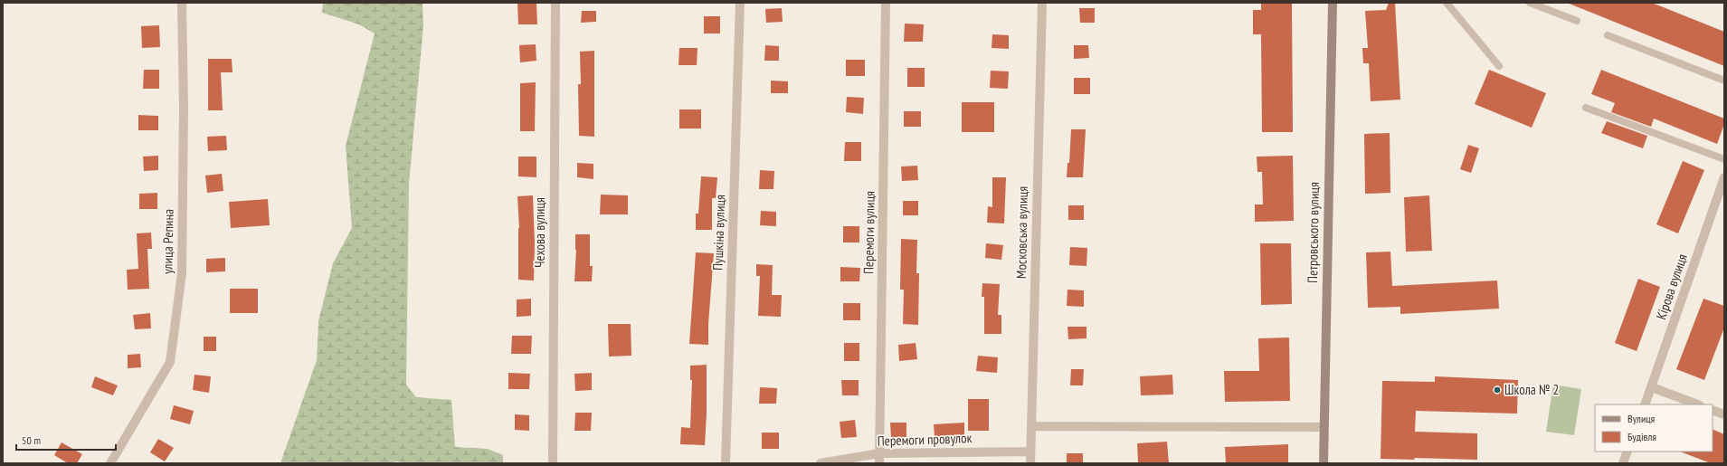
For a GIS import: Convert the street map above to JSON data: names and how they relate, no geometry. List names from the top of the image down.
{
  "streets": {
    "main road": ["Петровського вулиця"],
    "street": [
      "Чехова вулиця",
      "Пушкіна вулиця",
      "Перемоги вулиця",
      "Московська вулиця",
      "улица Репина",
      "Кірова вулиця",
      "Перемоги провулок"
    ]
  },
  "crossings": [
    ["Перемоги вулиця", "Перемоги провулок"],
    ["Московська вулиця", "Перемоги провулок"]
  ],
  "places": ["Школа № 2"],
  "legend": ["Вулиця", "Будівля"],
  "scale_bar": "50 m"
}
